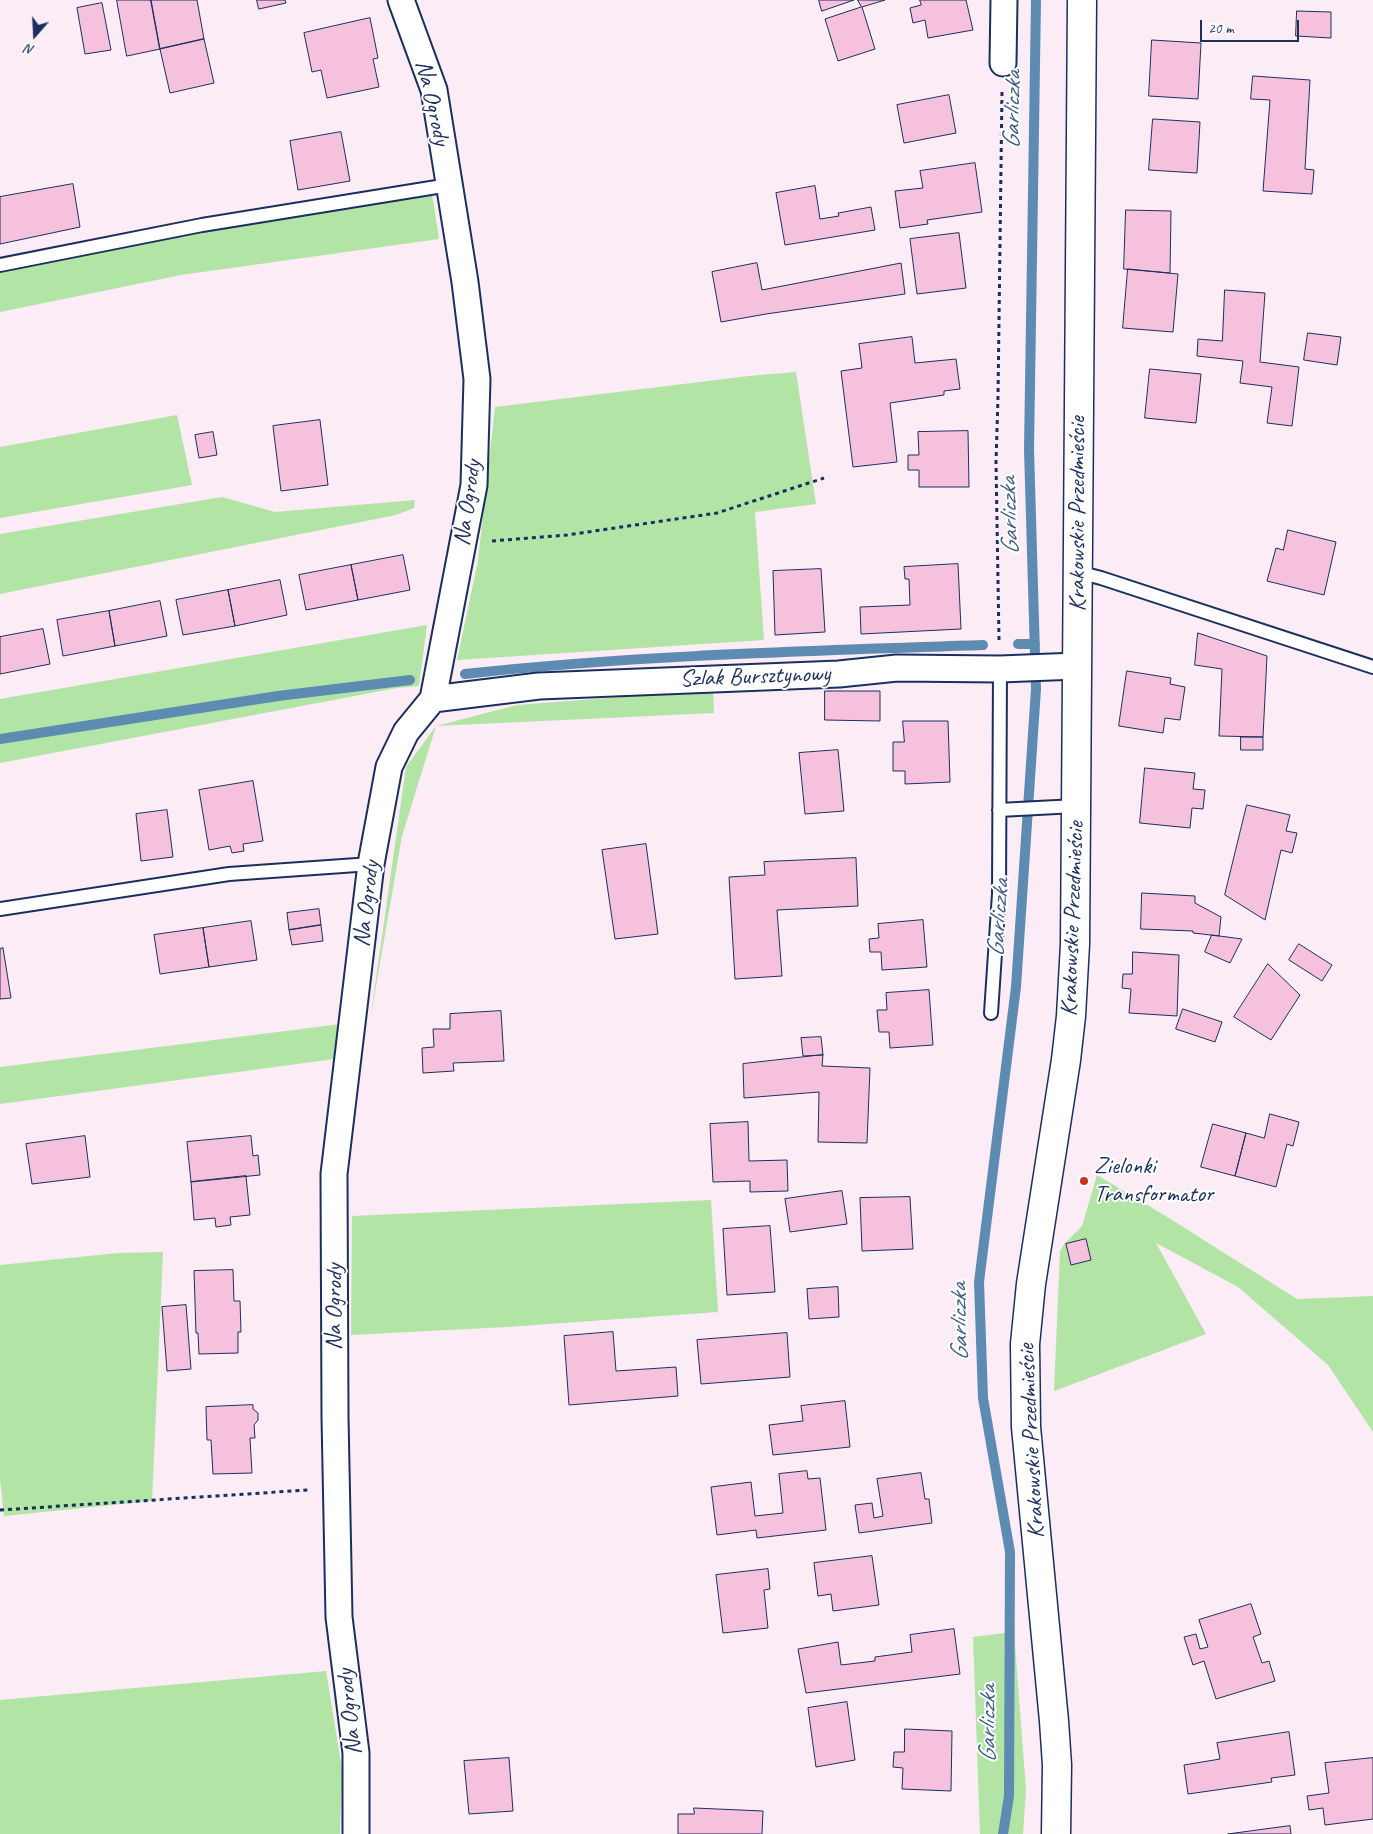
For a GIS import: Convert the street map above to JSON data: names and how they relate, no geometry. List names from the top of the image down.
{
  "streets": {
    "main road": ["Krakowskie Przedmieście"],
    "street": ["Na Ogrody", "Szlak Bursztynowy"]
  },
  "crossings": [
    ["Na Ogrody", "Szlak Bursztynowy"],
    ["Krakowskie Przedmieście", "Szlak Bursztynowy"]
  ],
  "water": ["Garliczka"],
  "places": ["Zielonki Transformator"],
  "scale_bar": "20 m",
  "north": "bottom"
}
